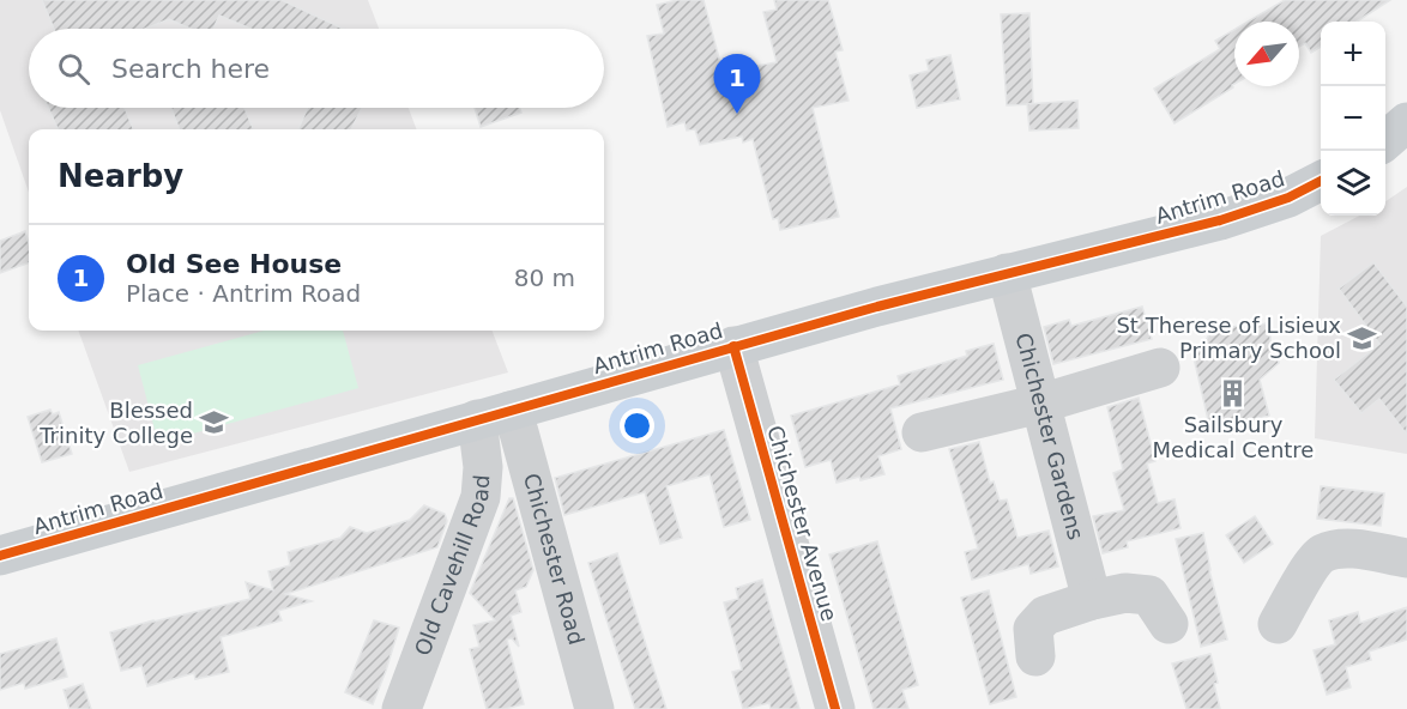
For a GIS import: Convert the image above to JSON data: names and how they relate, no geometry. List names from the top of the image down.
{
  "streets": {
    "main road": ["Antrim Road"],
    "street": [
      "Chichester Gardens",
      "Chichester Avenue",
      "Chichester Road",
      "Old Cavehill Road"
    ]
  },
  "crossings": [
    ["Antrim Road", "Chichester Gardens"],
    ["Antrim Road", "Chichester Avenue"],
    ["Antrim Road", "Chichester Road"],
    ["Antrim Road", "Old Cavehill Road"],
    ["Chichester Road", "Old Cavehill Road"]
  ],
  "places": {
    "school or university": ["St Therese of Lisieux Primary School", "Blessed Trinity College"],
    "building": ["Sailsbury Medical Centre"]
  },
  "north": "bottom left",
  "page": {
    "map_buttons": ["+", "−"],
    "search": "Search here",
    "pins": "1",
    "heading": "Nearby",
    "list": [
      {
        "mark": "1",
        "name": "Old See House",
        "note": "Place · Antrim Road",
        "value": "80 m"
      }
    ]
  }
}
